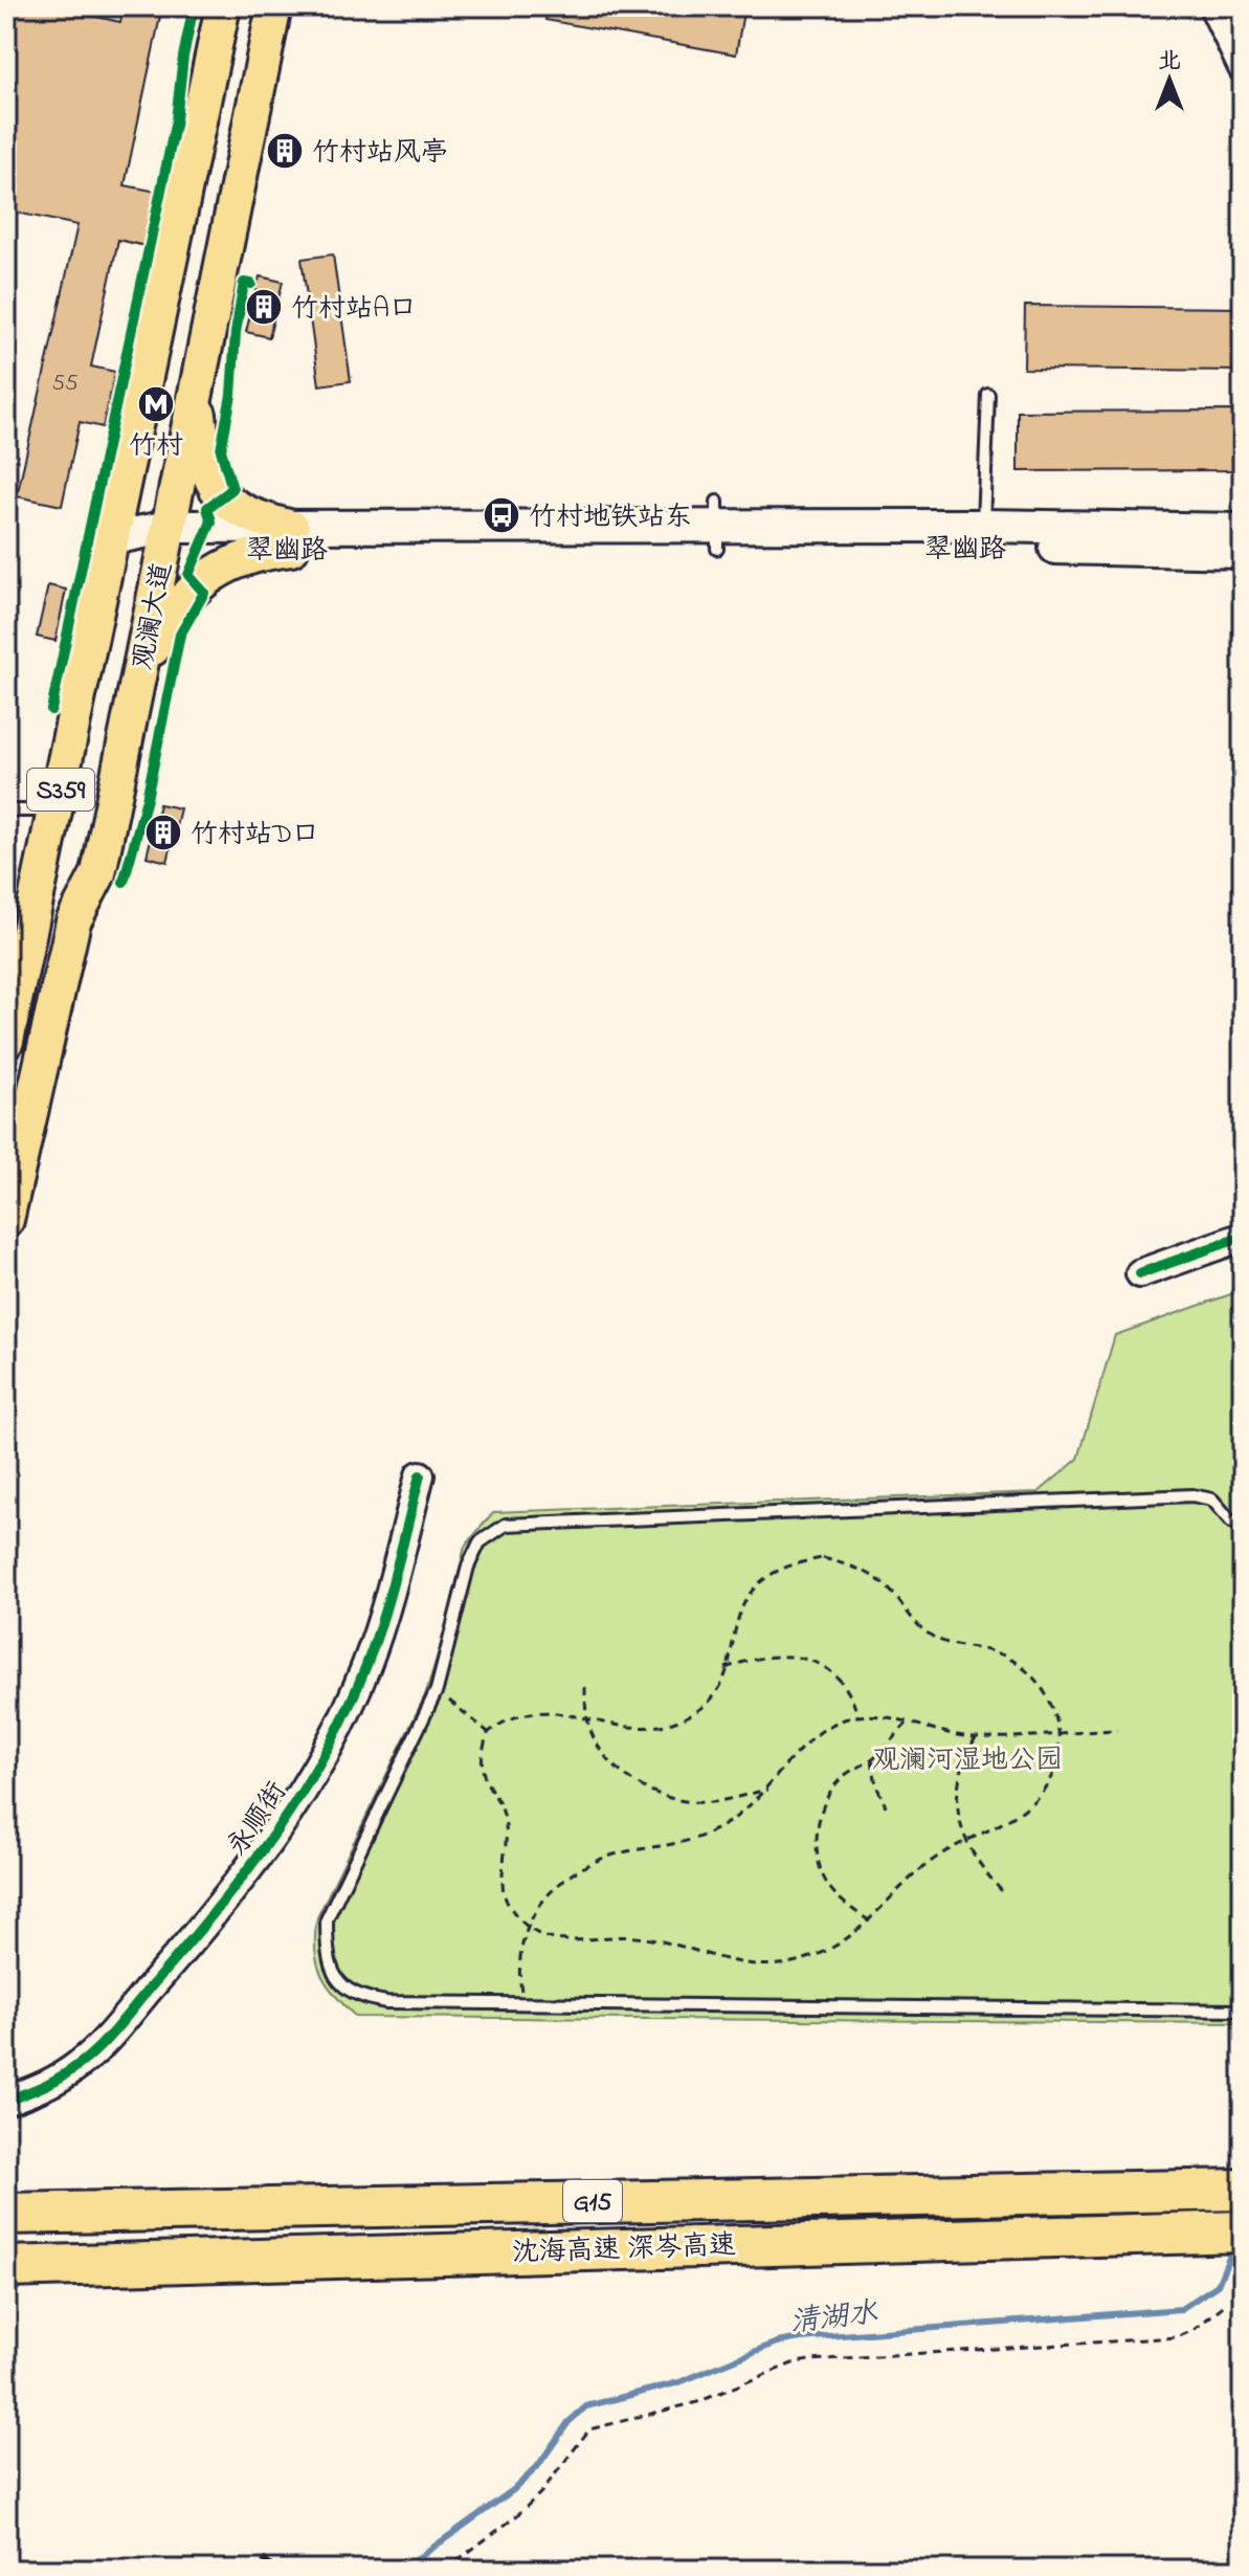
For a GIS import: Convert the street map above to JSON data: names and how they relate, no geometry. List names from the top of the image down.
{
  "streets": {
    "highway": ["G15", "沈海高速 深岑高速"],
    "main road": ["翠幽路", "观澜大道", "S359"],
    "street": ["永顺街"]
  },
  "crossings": [
    ["翠幽路", "观澜大道"]
  ],
  "water": ["清湖水"],
  "parks": ["观澜河湿地公园"],
  "places": {
    "building": ["竹村站风亭", "竹村站A口", "竹村站D口"],
    "metro station": ["竹村"],
    "bus stop": ["竹村地铁站东"]
  },
  "house_numbers": ["55"],
  "north": "top"
}
